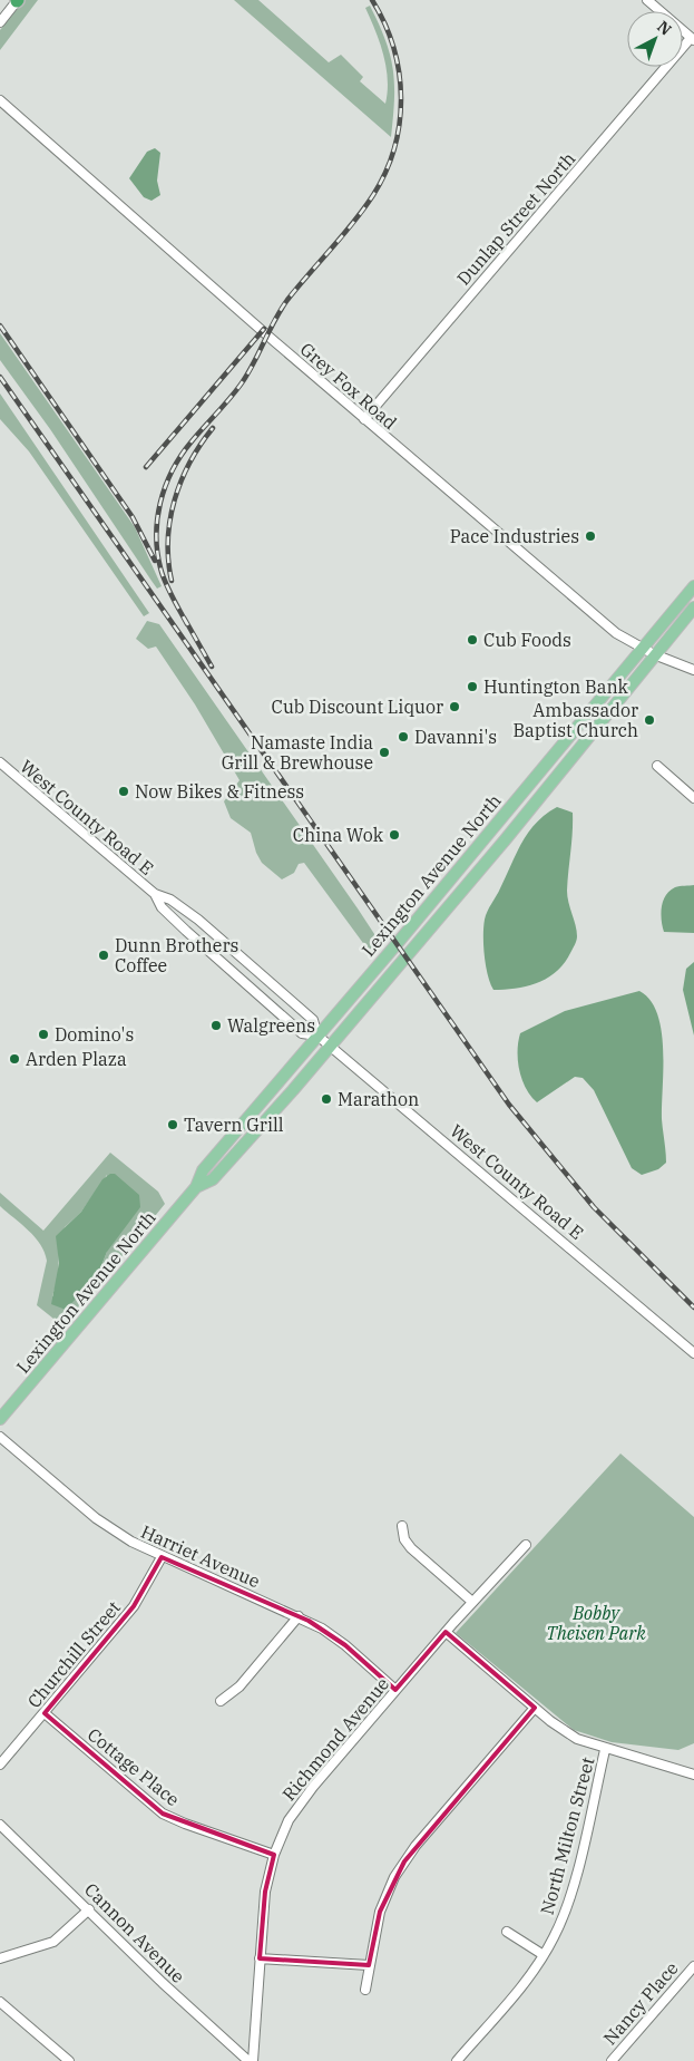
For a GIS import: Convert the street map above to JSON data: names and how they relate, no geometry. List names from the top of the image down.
{
  "streets": {
    "main road": ["Lexington Avenue North"],
    "street": [
      "Dunlap Street North",
      "Grey Fox Road",
      "West County Road E",
      "Harriet Avenue",
      "Churchill Street",
      "Richmond Avenue",
      "Cottage Place",
      "North Milton Street",
      "Cannon Avenue",
      "Nancy Place"
    ]
  },
  "crossings": [
    ["Dunlap Street North", "Grey Fox Road"],
    ["Grey Fox Road", "Lexington Avenue North"],
    ["West County Road E", "Lexington Avenue North"],
    ["Harriet Avenue", "Churchill Street"],
    ["Harriet Avenue", "Richmond Avenue"],
    ["Churchill Street", "Cottage Place"],
    ["Richmond Avenue", "Cottage Place"]
  ],
  "parks": ["Bobby Theisen Park"],
  "places": [
    "Pace Industries",
    "Cub Foods",
    "Huntington Bank",
    "Cub Discount Liquor",
    "Ambassador Baptist Church",
    "Davanni's",
    "Namaste India Grill & Brewhouse",
    "Now Bikes & Fitness",
    "China Wok",
    "Dunn Brothers Coffee",
    "Walgreens",
    "Domino's",
    "Arden Plaza",
    "Marathon",
    "Tavern Grill"
  ],
  "north": "top right"
}
